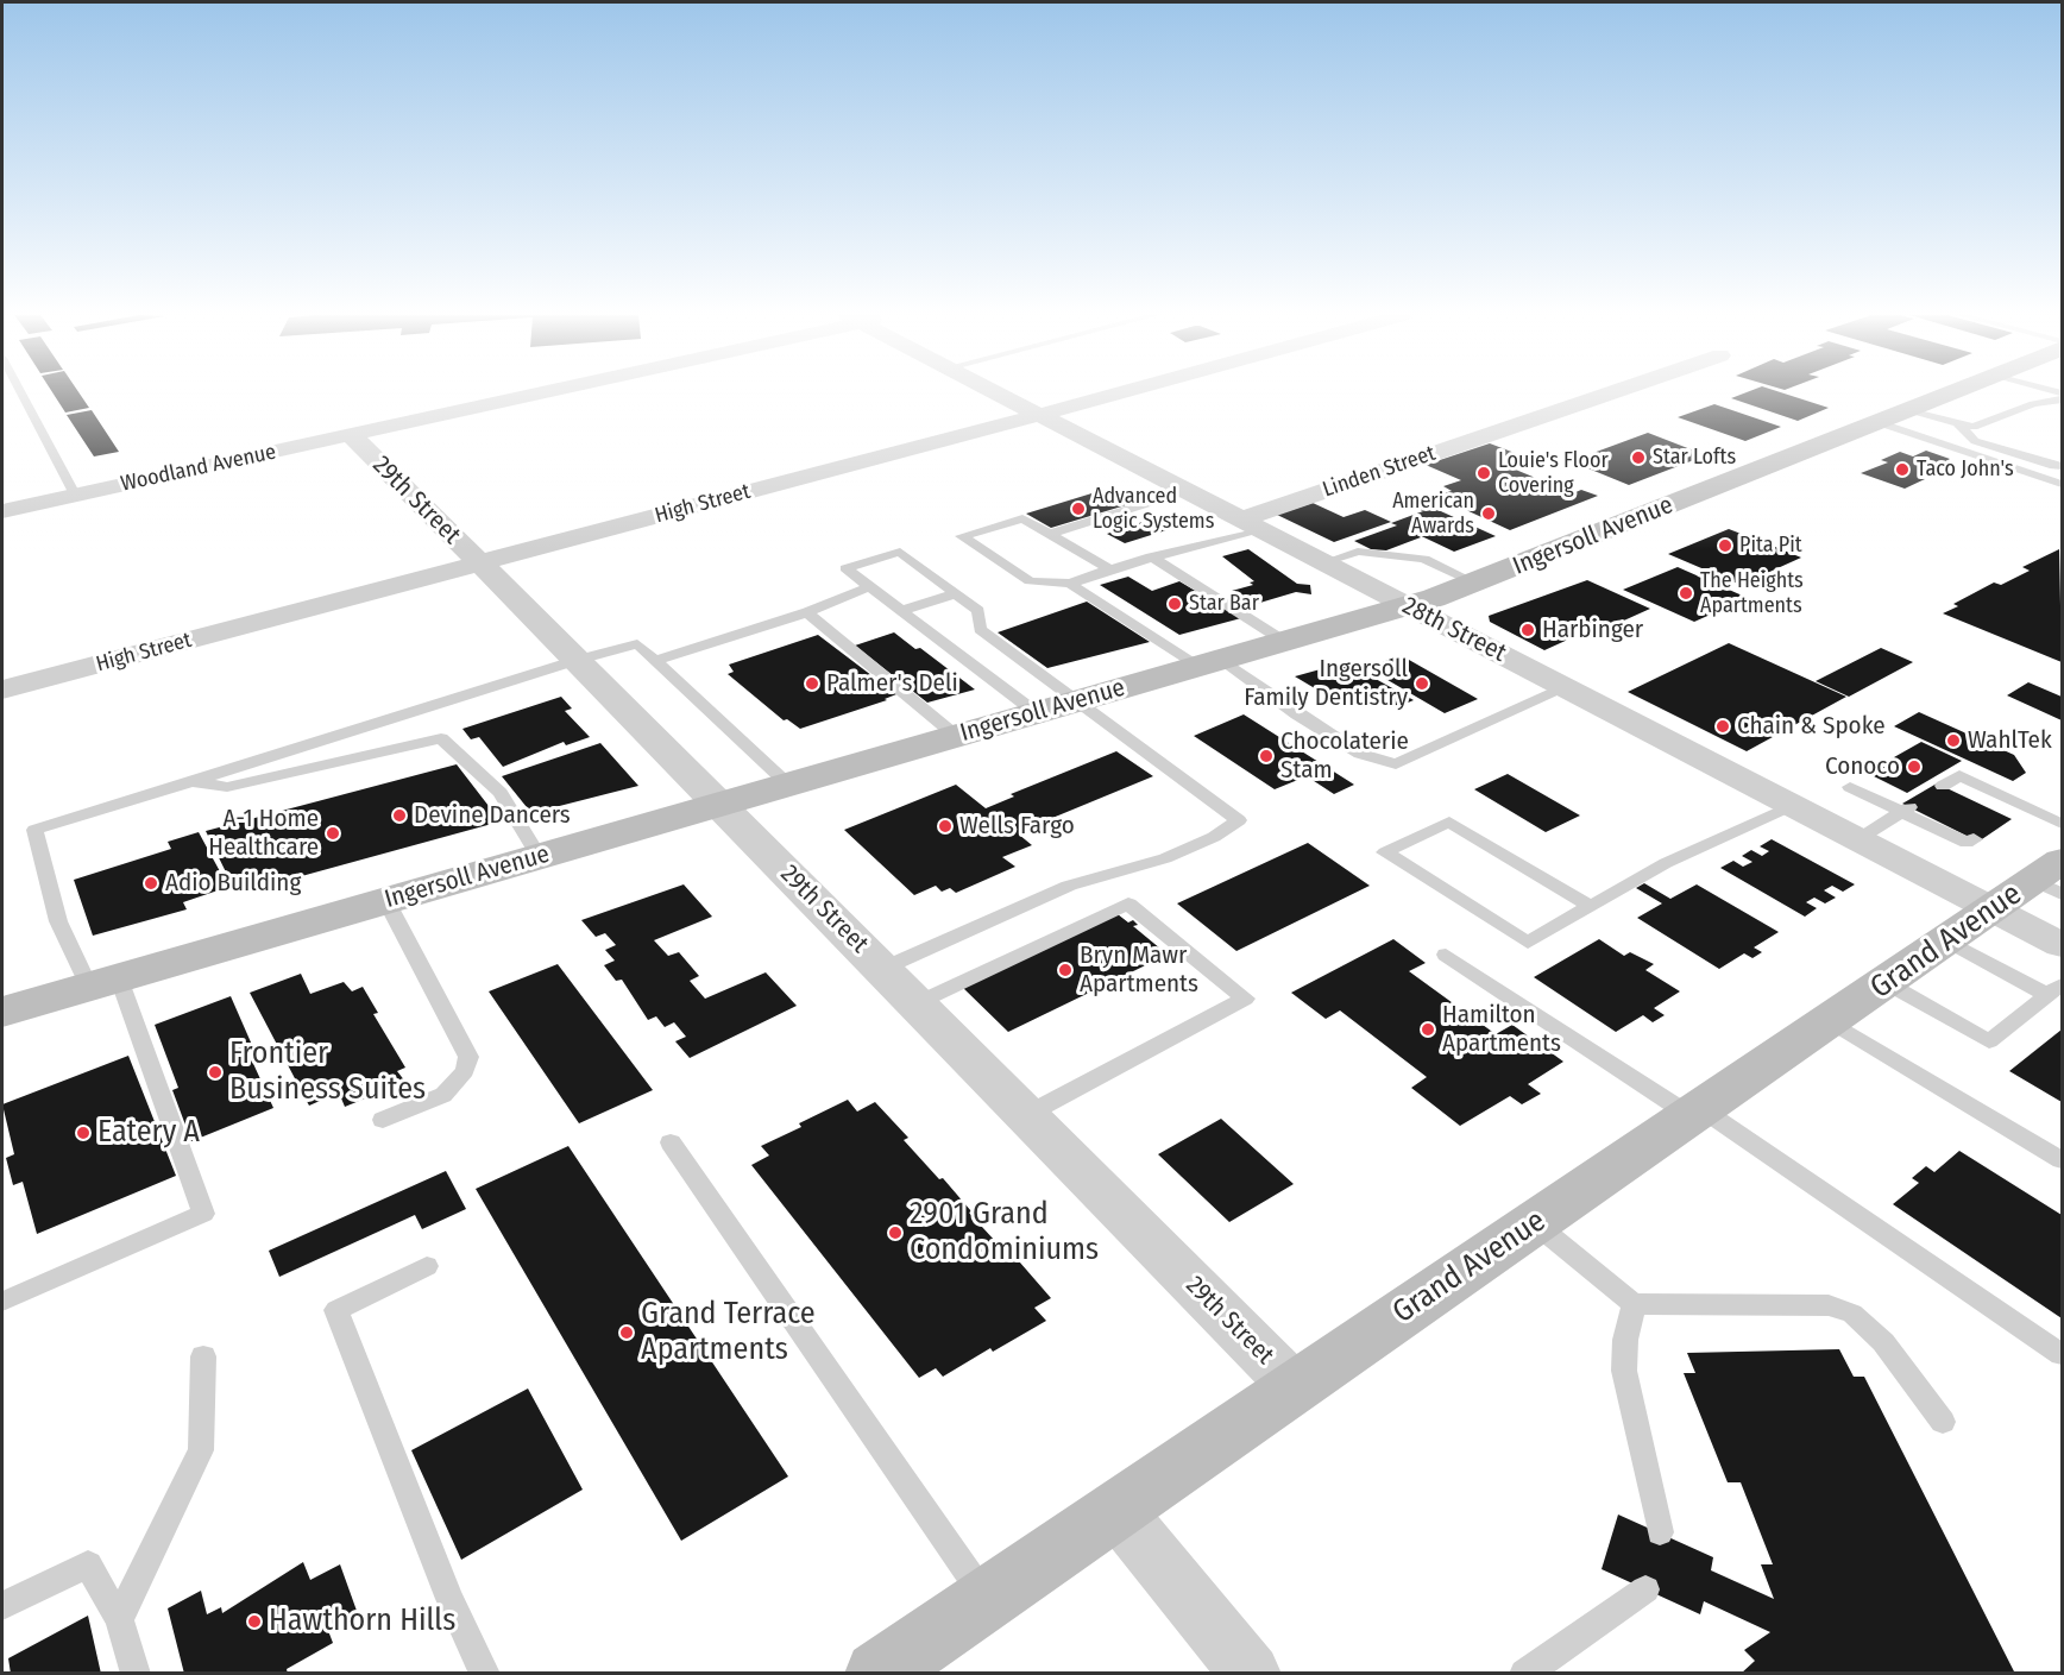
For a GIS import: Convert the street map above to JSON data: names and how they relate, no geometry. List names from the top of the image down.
{
  "streets": {
    "main road": ["Ingersoll Avenue", "Grand Avenue"],
    "street": [
      "Woodland Avenue",
      "Linden Street",
      "29th Street",
      "High Street",
      "28th Street"
    ]
  },
  "crossings": [
    ["Woodland Avenue", "29th Street"],
    ["Linden Street", "28th Street"],
    ["29th Street", "High Street"],
    ["29th Street", "Ingersoll Avenue"],
    ["29th Street", "Grand Avenue"],
    ["High Street", "28th Street"],
    ["Ingersoll Avenue", "28th Street"],
    ["28th Street", "Grand Avenue"]
  ],
  "places": [
    "Star Lofts",
    "Taco John's",
    "Louie's Floor Covering",
    "Advanced Logic Systems",
    "American Awards",
    "Pita Pit",
    "The Heights Apartments",
    "Star Bar",
    "Harbinger",
    "Palmer's Deli",
    "Ingersoll Family Dentistry",
    "Chain & Spoke",
    "WahlTek",
    "Chocolaterie Stam",
    "Conoco",
    "Devine Dancers",
    "Wells Fargo",
    "A-1 Home Healthcare",
    "Adio Building",
    "Bryn Mawr Apartments",
    "Hamilton Apartments",
    "Frontier Business Suites",
    "Eatery A",
    "2901 Grand Condominiums",
    "Grand Terrace Apartments",
    "Hawthorn Hills"
  ]
}
